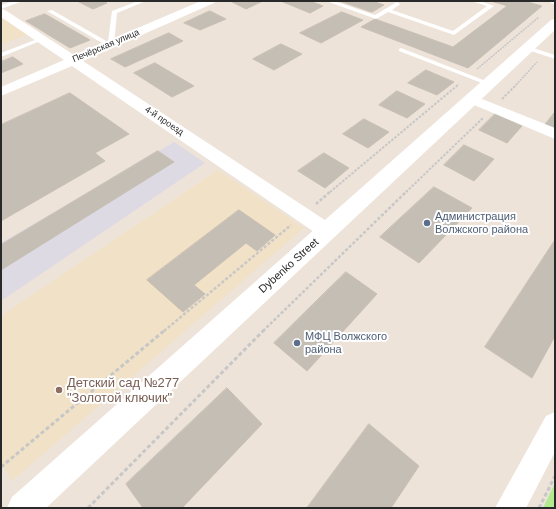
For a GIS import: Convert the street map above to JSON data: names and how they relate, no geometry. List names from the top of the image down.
{
  "streets": {
    "main road": ["Dybenko Street"],
    "street": ["Печёрская улица", "4-й проезд"]
  },
  "crossings": [
    ["Печёрская улица", "4-й проезд"],
    ["4-й проезд", "Dybenko Street"]
  ],
  "places": ["Администрация Волжского района", "МФЦ Волжского района", "Детский сад №277 \"Золотой ключик\""]
}
